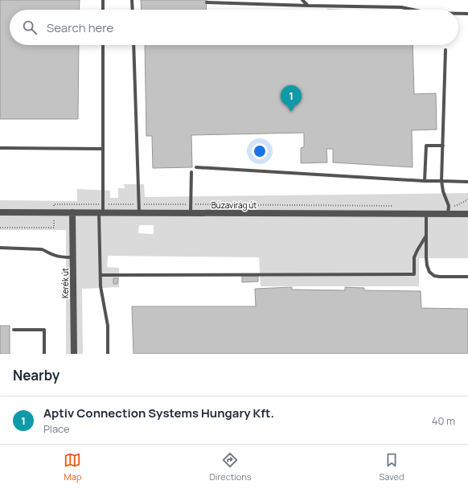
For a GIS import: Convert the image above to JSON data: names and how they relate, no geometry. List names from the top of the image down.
{
  "streets": {
    "street": ["Búzavirág út", "Kerék út"]
  },
  "crossings": [
    ["Búzavirág út", "Kerék út"]
  ],
  "page": {
    "search": "Search here",
    "pins": "1",
    "heading": "Nearby",
    "list": [
      {
        "mark": "1",
        "name": "Aptiv Connection Systems Hungary Kft.",
        "note": "Place",
        "value": "40 m"
      }
    ],
    "nav": ["Map", "Directions", "Saved"]
  }
}
